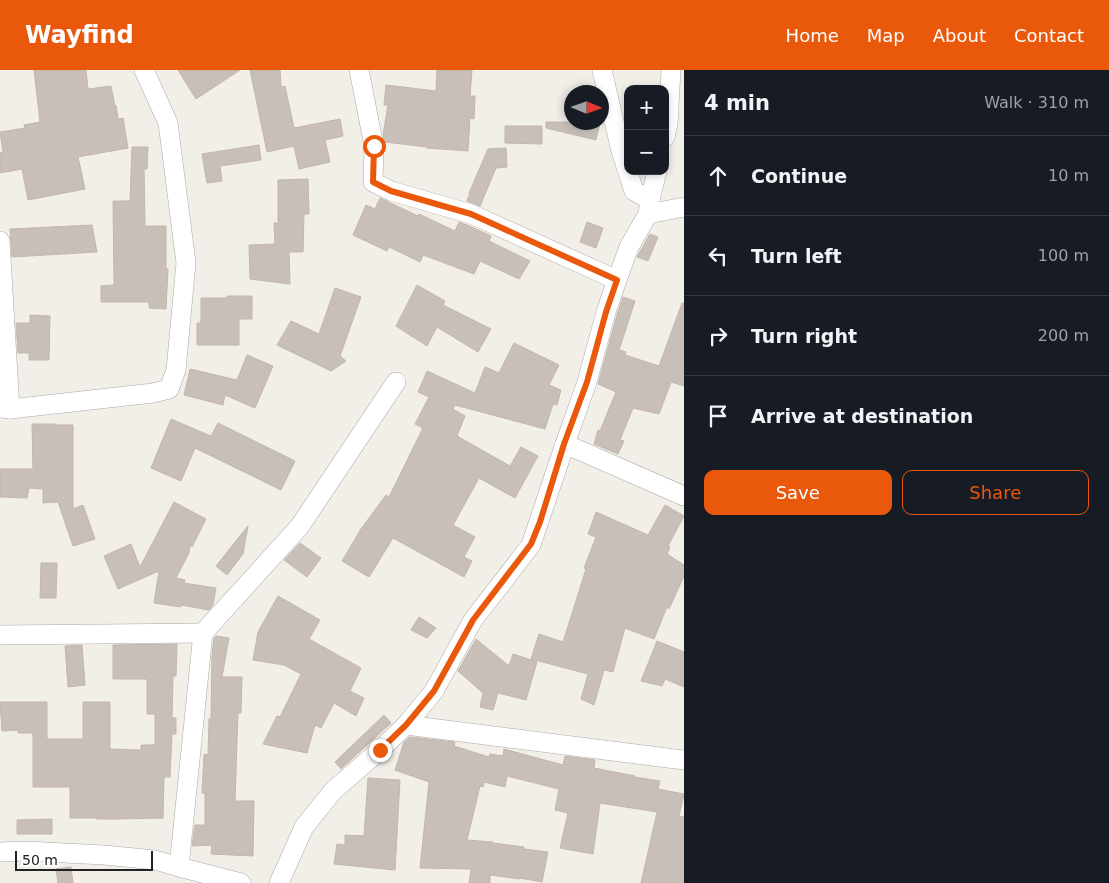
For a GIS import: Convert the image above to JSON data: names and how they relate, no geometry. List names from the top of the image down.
{
  "scale_bar": "50 m",
  "north": "right",
  "page": {
    "header": "Wayfind",
    "nav": [
      "Home",
      "Map",
      "About",
      "Contact"
    ],
    "heading": ["4 min", "Walk · 310 m"],
    "map_buttons": ["+", "−"],
    "list": [
      ["Continue", "10 m"],
      ["Turn left", "100 m"],
      ["Turn right", "200 m"],
      "Arrive at destination"
    ],
    "buttons": ["Save", "Share"],
    "scale": "50 m"
  }
}
